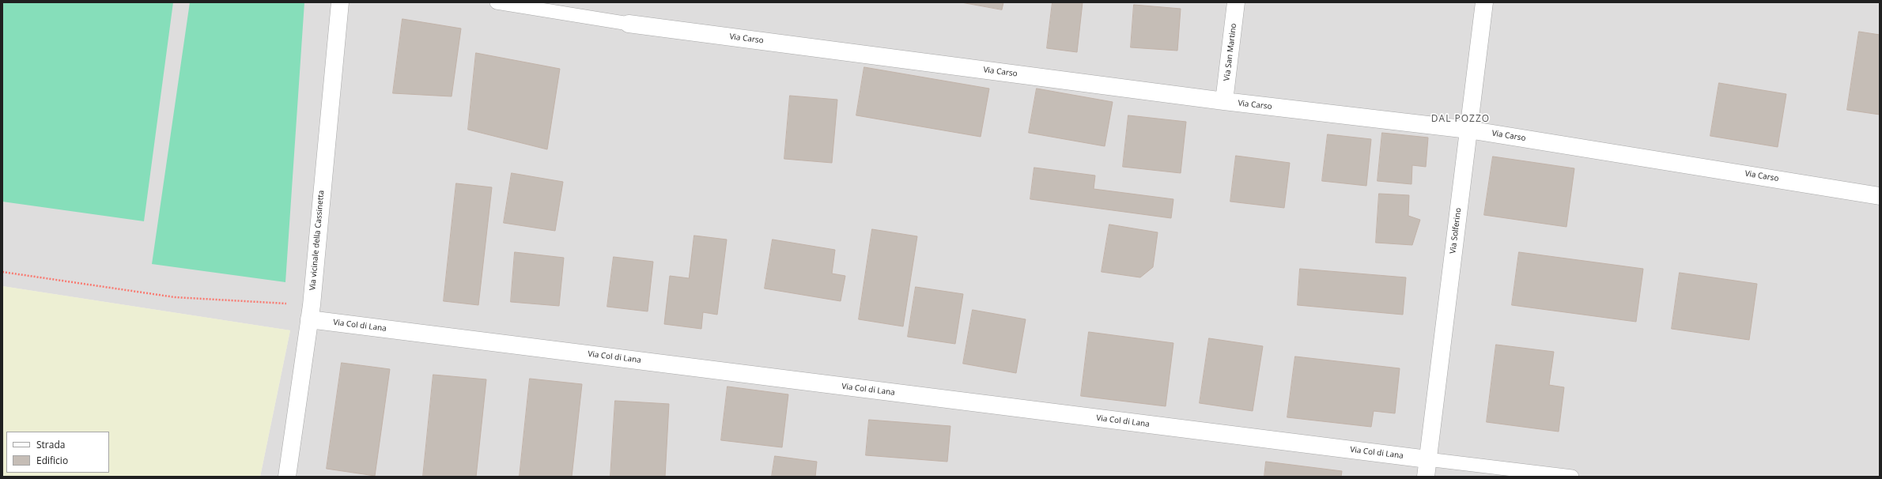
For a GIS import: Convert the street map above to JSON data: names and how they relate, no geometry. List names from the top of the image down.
{
  "streets": {
    "street": [
      "Via Carso",
      "Via San Martino",
      "Via Solferino",
      "Via vicinale della Cassinetta",
      "Via Col di Lana"
    ]
  },
  "crossings": [
    ["Via Carso", "Via San Martino"],
    ["Via Carso", "Via Solferino"],
    ["Via Solferino", "Via Col di Lana"],
    ["Via vicinale della Cassinetta", "Via Col di Lana"]
  ],
  "districts": ["DAL POZZO"],
  "legend": ["Strada", "Edificio"]
}
